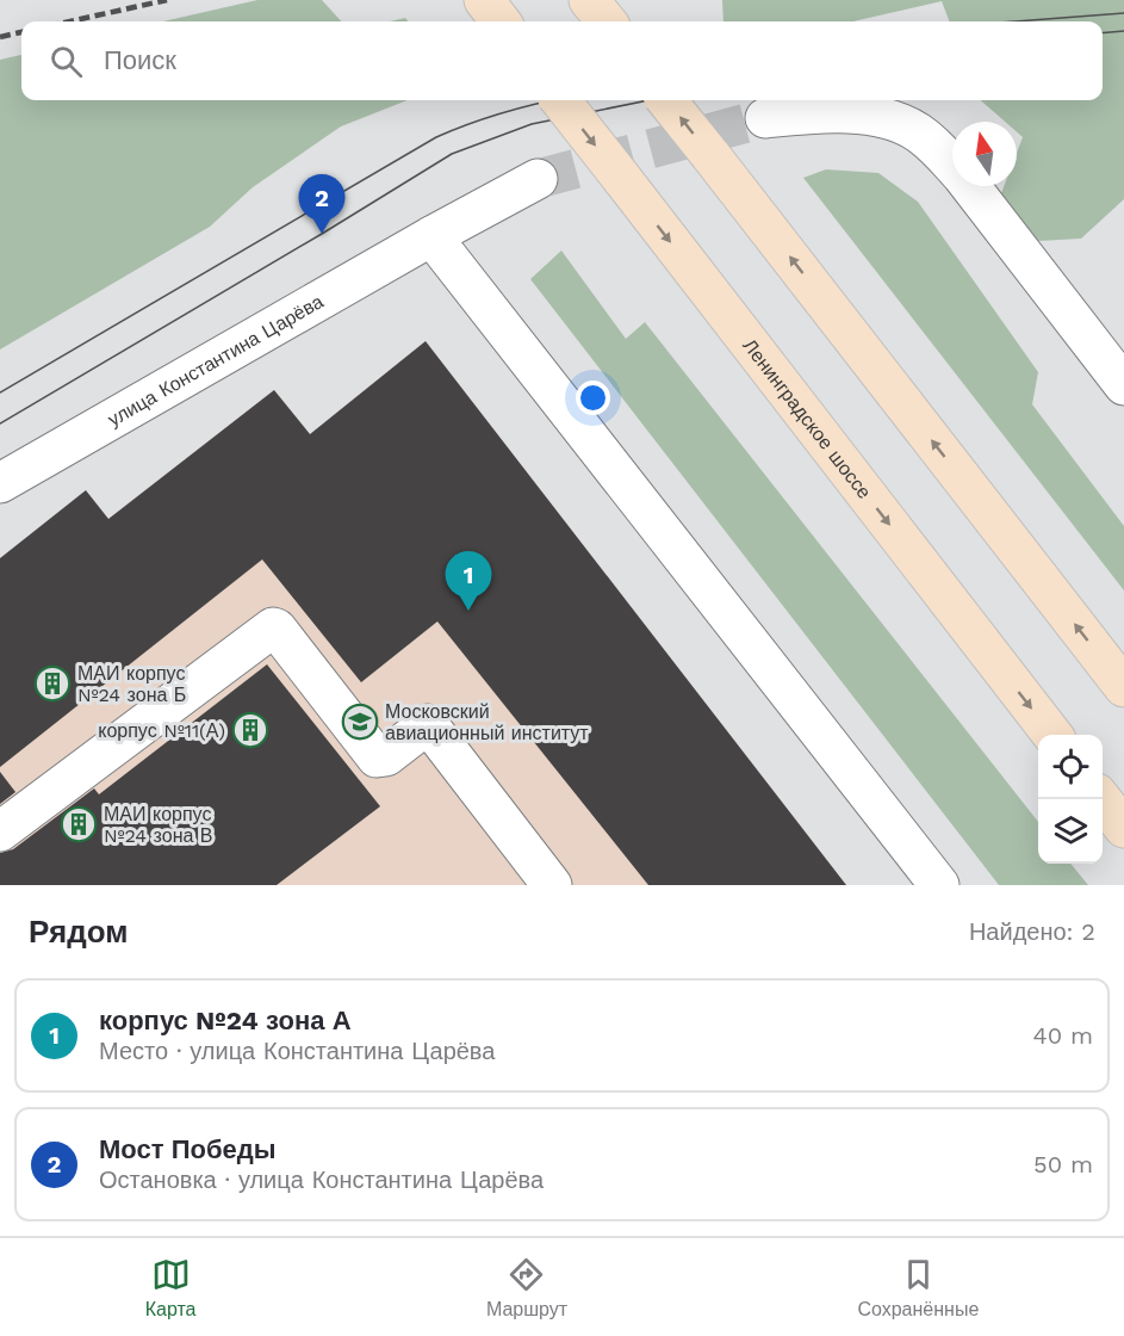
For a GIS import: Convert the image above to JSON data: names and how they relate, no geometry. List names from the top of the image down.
{
  "streets": {
    "main road": ["Ленинградское шоссе"],
    "street": ["улица Константина Царёва"]
  },
  "places": {
    "building": ["МАИ корпус №24 зона Б", "корпус №11(А)", "МАИ корпус №24 зона В"],
    "school or university": ["Московский авиационный институт"]
  },
  "north": "top",
  "page": {
    "search": "Поиск",
    "pins": ["2", "1"],
    "heading": ["Рядом", "Найдено: 2"],
    "list": [
      {
        "mark": "1",
        "name": "корпус №24 зона А",
        "note": "Место · улица Константина Царёва",
        "value": "40 m"
      },
      {
        "mark": "2",
        "name": "Мост Победы",
        "note": "Остановка · улица Константина Царёва",
        "value": "50 m"
      }
    ],
    "nav": ["Карта", "Маршрут", "Сохранённые"]
  }
}
